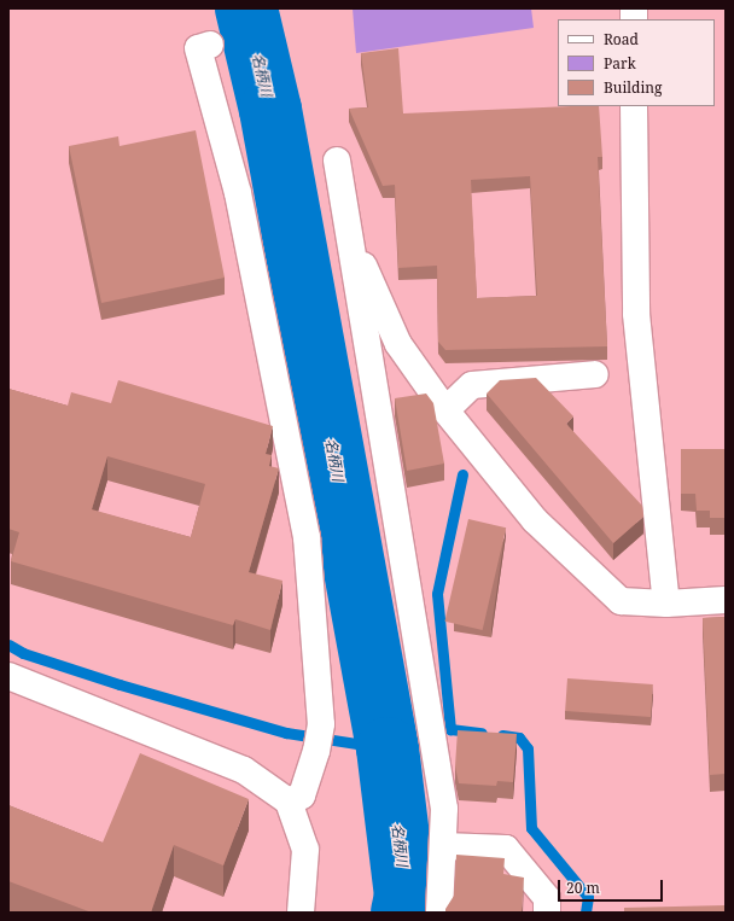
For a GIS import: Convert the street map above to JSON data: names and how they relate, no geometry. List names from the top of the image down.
{
  "water": ["名柄川"],
  "legend": ["Road", "Park", "Building"],
  "scale_bar": "20 m"
}
